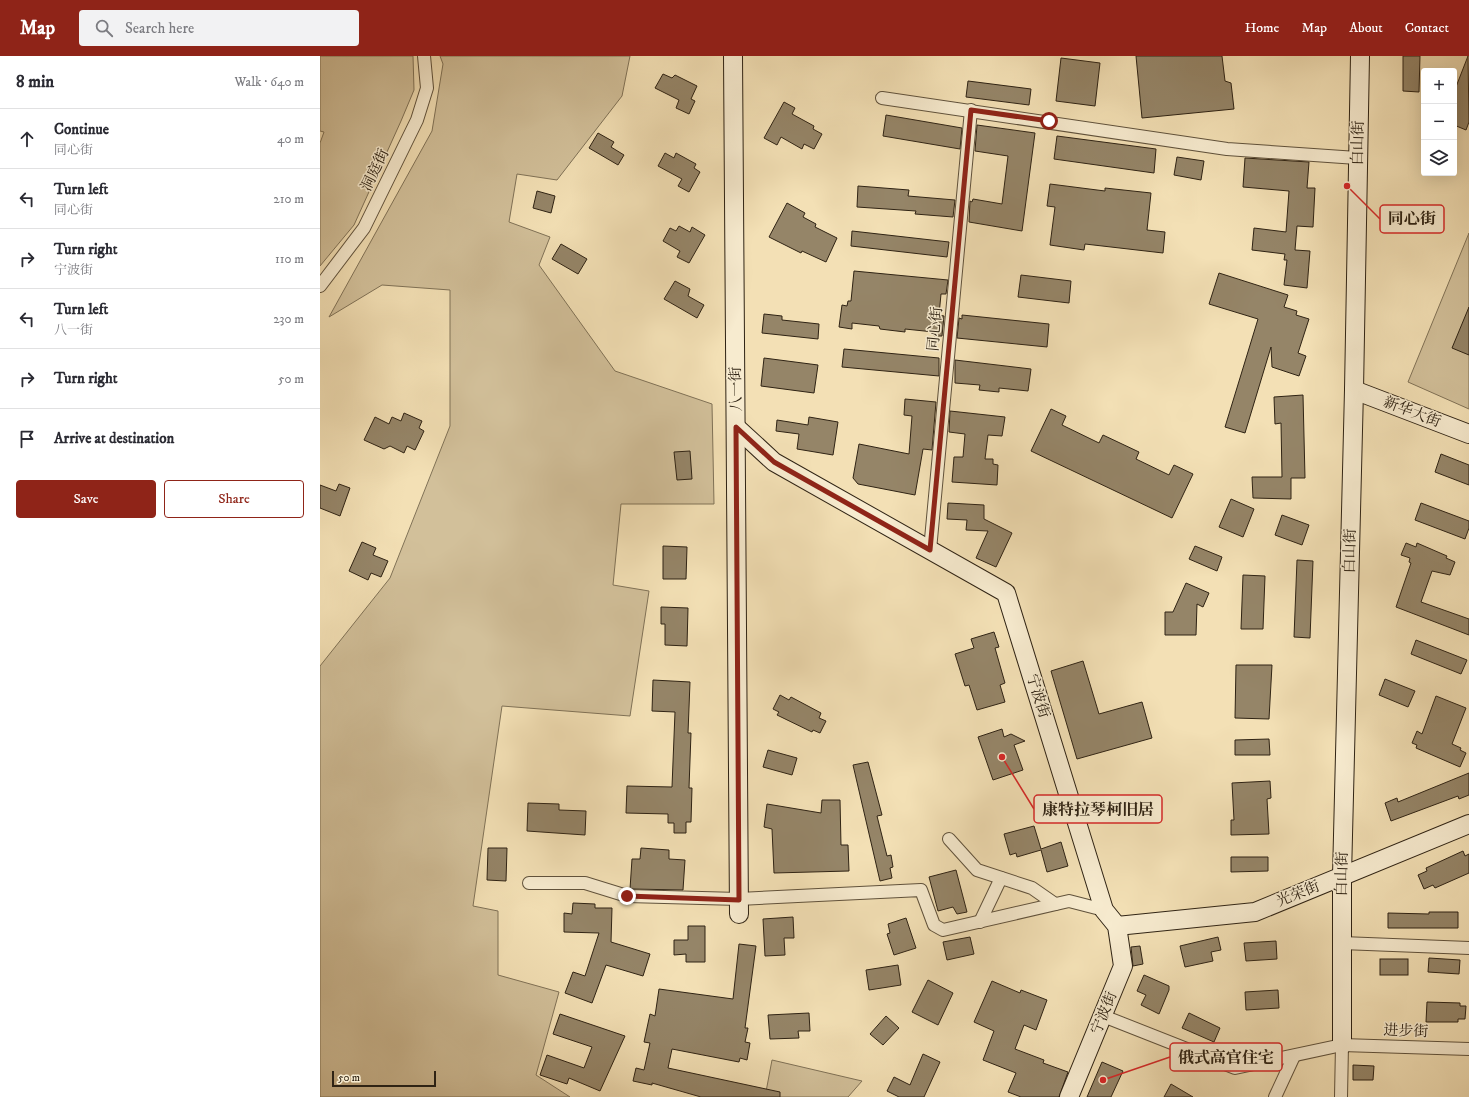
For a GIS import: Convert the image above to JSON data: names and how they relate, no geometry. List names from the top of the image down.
{
  "streets": {
    "street": [
      "白山街",
      "洞庭街",
      "同心街",
      "八一街",
      "新华大街",
      "宁波街",
      "光荣街",
      "进步街"
    ]
  },
  "crossings": [
    ["白山街", "新华大街"],
    ["白山街", "光荣街"],
    ["白山街", "进步街"],
    ["同心街", "宁波街"],
    ["八一街", "宁波街"],
    ["宁波街", "光荣街"],
    ["宁波街", "进步街"]
  ],
  "places": ["同心街", "康特拉琴柯旧居", "俄式高官住宅"],
  "scale_bar": "50 m",
  "page": {
    "header": "Map",
    "search": "Search here",
    "nav": [
      "Home",
      "Map",
      "About",
      "Contact"
    ],
    "heading": ["8 min", "Walk · 640 m"],
    "map_buttons": ["+", "−"],
    "list": [
      ["Continue", "同心街", "40 m"],
      ["Turn left", "同心街", "210 m"],
      ["Turn right", "宁波街", "110 m"],
      ["Turn left", "八一街", "230 m"],
      ["Turn right", "50 m"],
      "Arrive at destination"
    ],
    "buttons": ["Save", "Share"],
    "scale": "50 m"
  }
}
